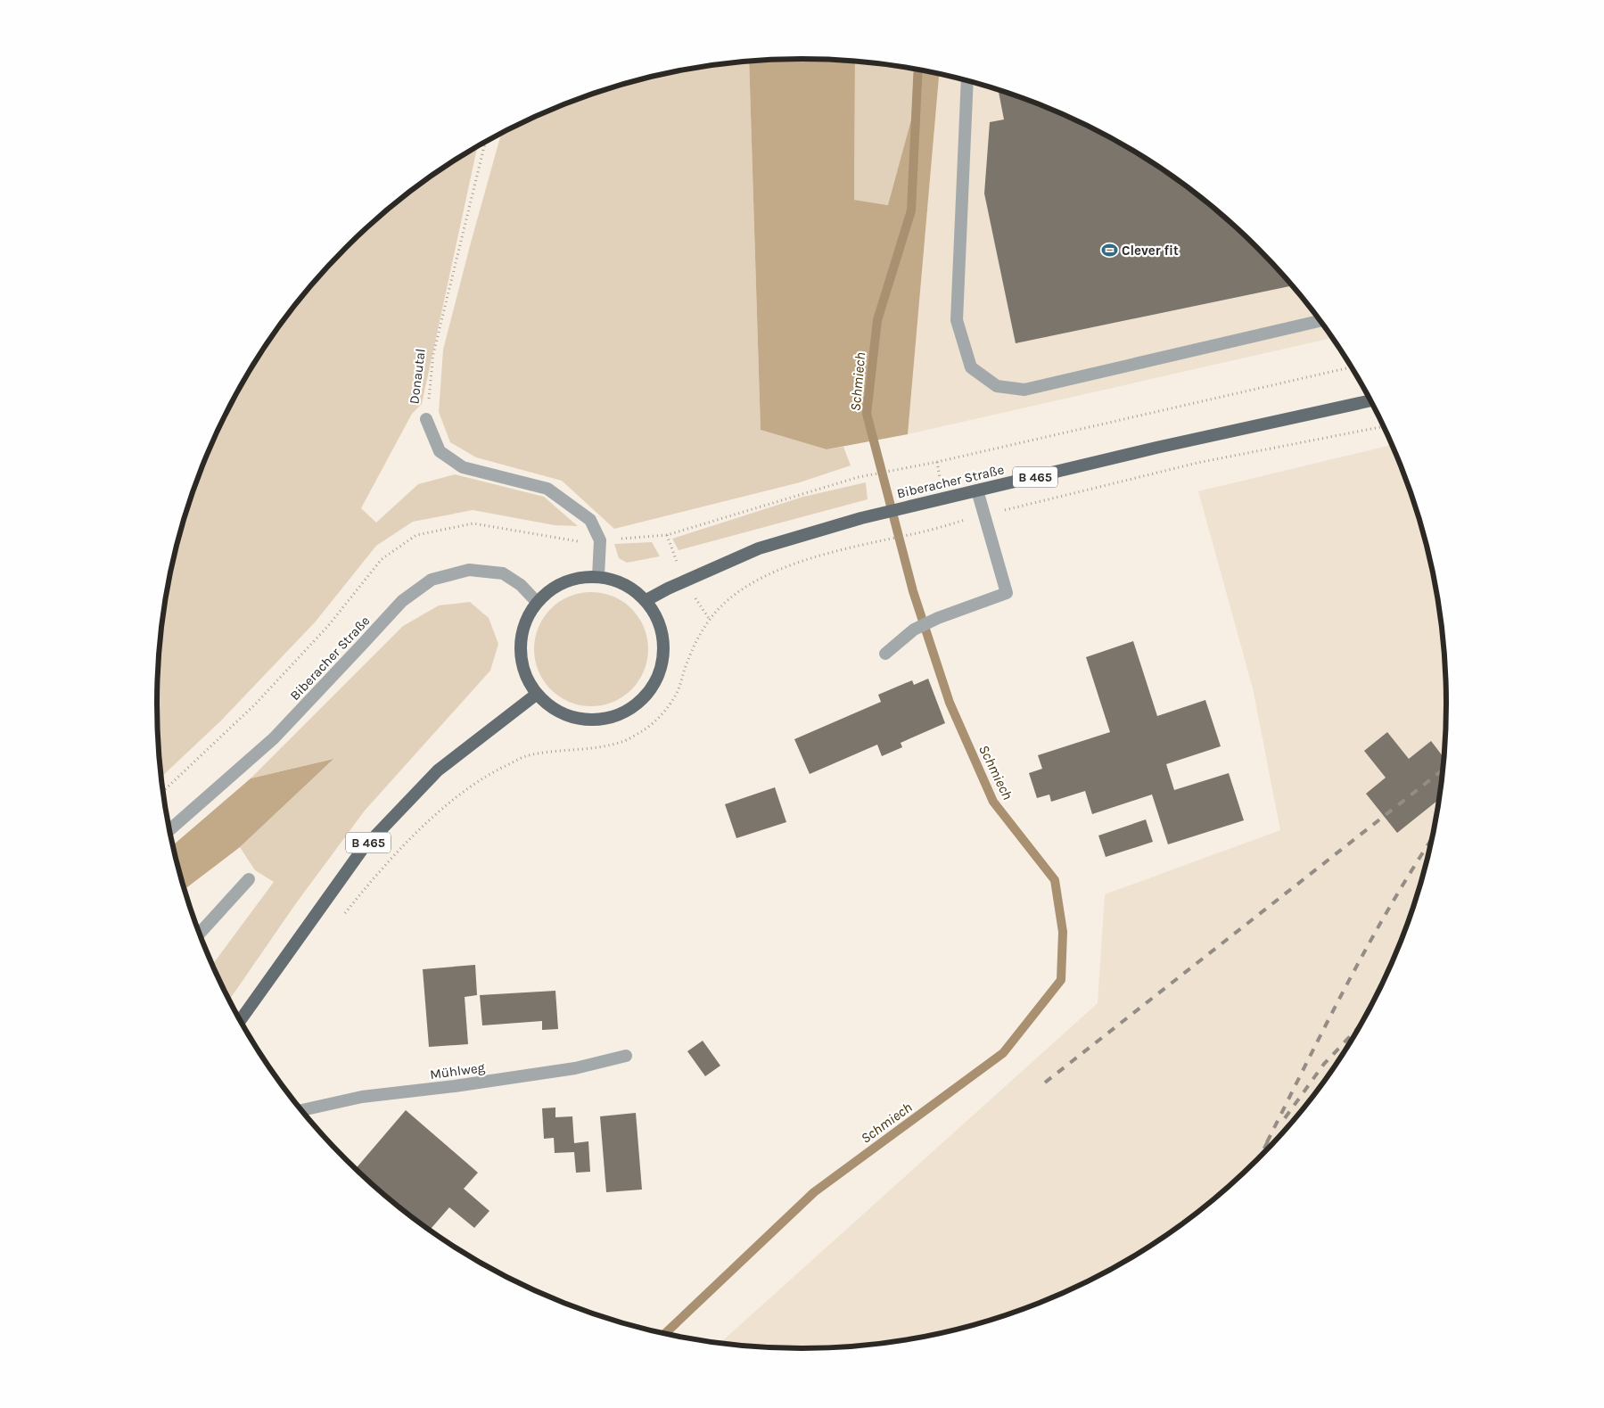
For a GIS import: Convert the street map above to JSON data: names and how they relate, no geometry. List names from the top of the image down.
{
  "streets": {
    "main road": ["B 465", "Biberacher Straße"],
    "street": ["Donautal", "Mühlweg"]
  },
  "crossings": [
    ["Donautal", "B 465"],
    ["Donautal", "Biberacher Straße"],
    ["B 465", "Biberacher Straße"]
  ],
  "water": ["Schmiech"],
  "places": {
    "sports": ["Clever fit"]
  }
}
